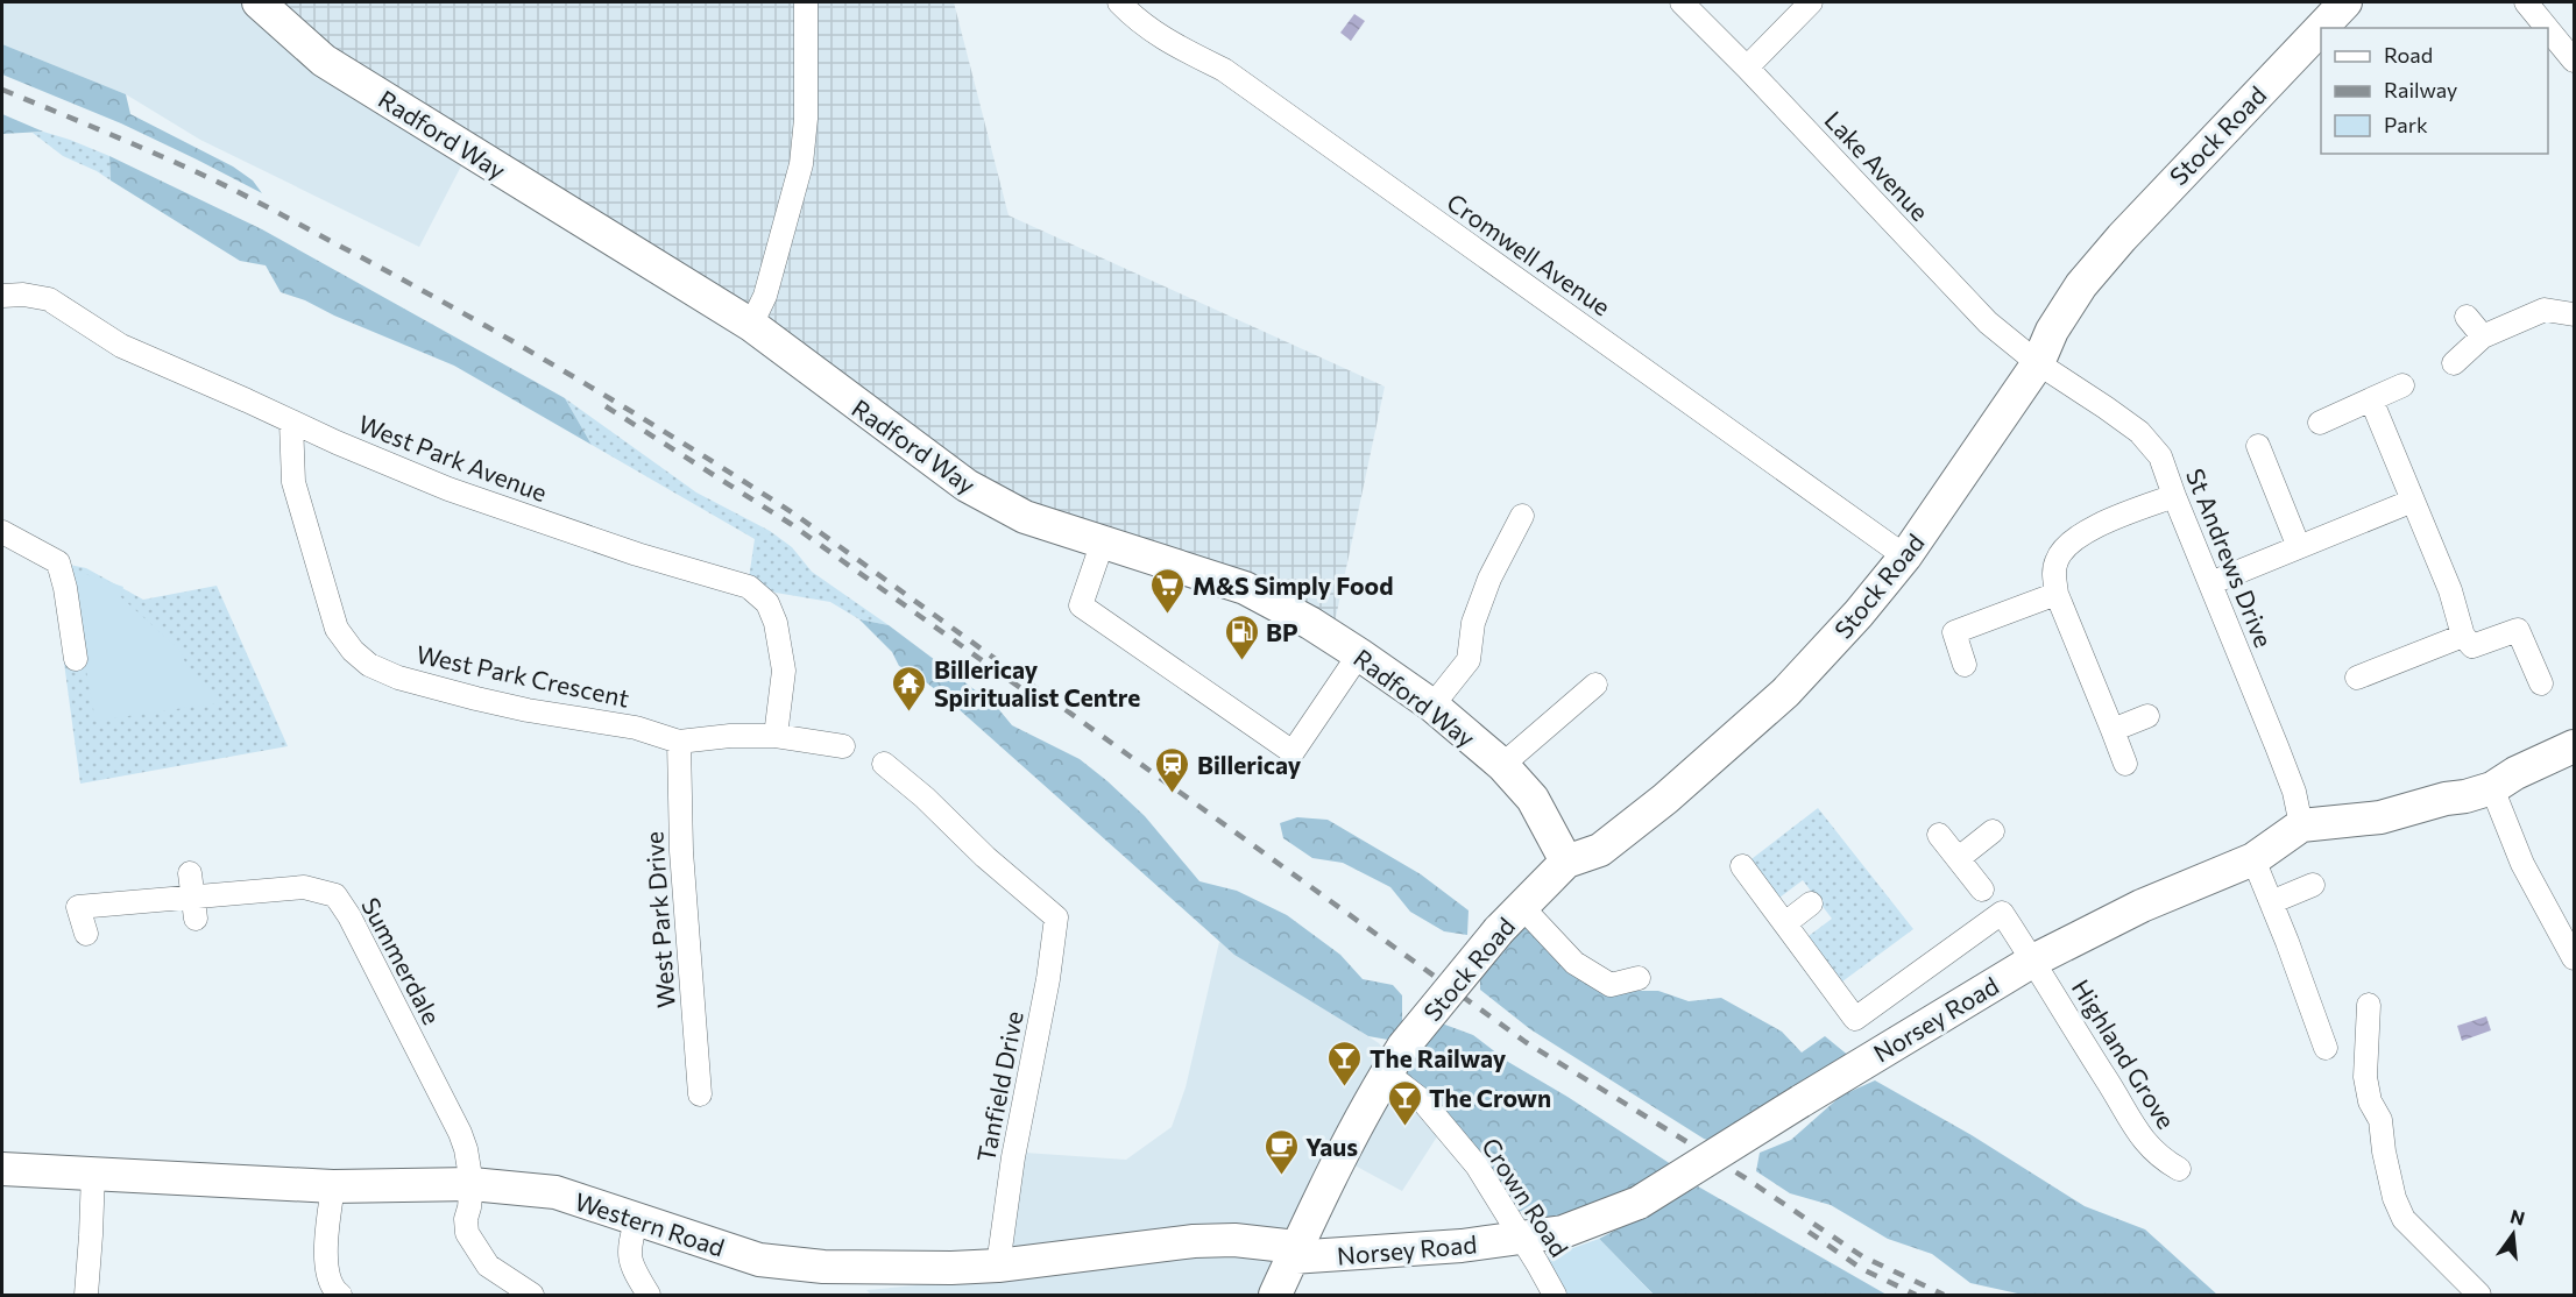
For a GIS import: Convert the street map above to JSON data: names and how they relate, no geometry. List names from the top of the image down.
{
  "streets": {
    "street": [
      "Radford Way",
      "Stock Road",
      "Lake Avenue",
      "Cromwell Avenue",
      "West Park Avenue",
      "St Andrews Drive",
      "West Park Crescent",
      "West Park Drive",
      "Summerdale",
      "Norsey Road",
      "Highland Grove",
      "Tanfield Drive",
      "Crown Road",
      "Western Road"
    ]
  },
  "crossings": [
    ["Radford Way", "Stock Road"],
    ["Stock Road", "Lake Avenue"],
    ["Stock Road", "Cromwell Avenue"],
    ["Stock Road", "St Andrews Drive"],
    ["Stock Road", "Norsey Road"],
    ["Stock Road", "Crown Road"],
    ["Stock Road", "Western Road"],
    ["Lake Avenue", "St Andrews Drive"],
    ["West Park Avenue", "West Park Crescent"],
    ["St Andrews Drive", "Norsey Road"],
    ["West Park Crescent", "West Park Drive"],
    ["Summerdale", "Western Road"],
    ["Norsey Road", "Highland Grove"],
    ["Norsey Road", "Crown Road"],
    ["Norsey Road", "Western Road"],
    ["Tanfield Drive", "Western Road"]
  ],
  "places": {
    "supermarket": ["M&S Simply Food"],
    "fuel station": ["BP"],
    "temple": ["Billericay Spiritualist Centre"],
    "station": ["Billericay"],
    "bar": ["The Railway", "The Crown"],
    "cafe": ["Yaus"]
  },
  "legend": ["Road", "Railway", "Park"],
  "north": "top"
}
